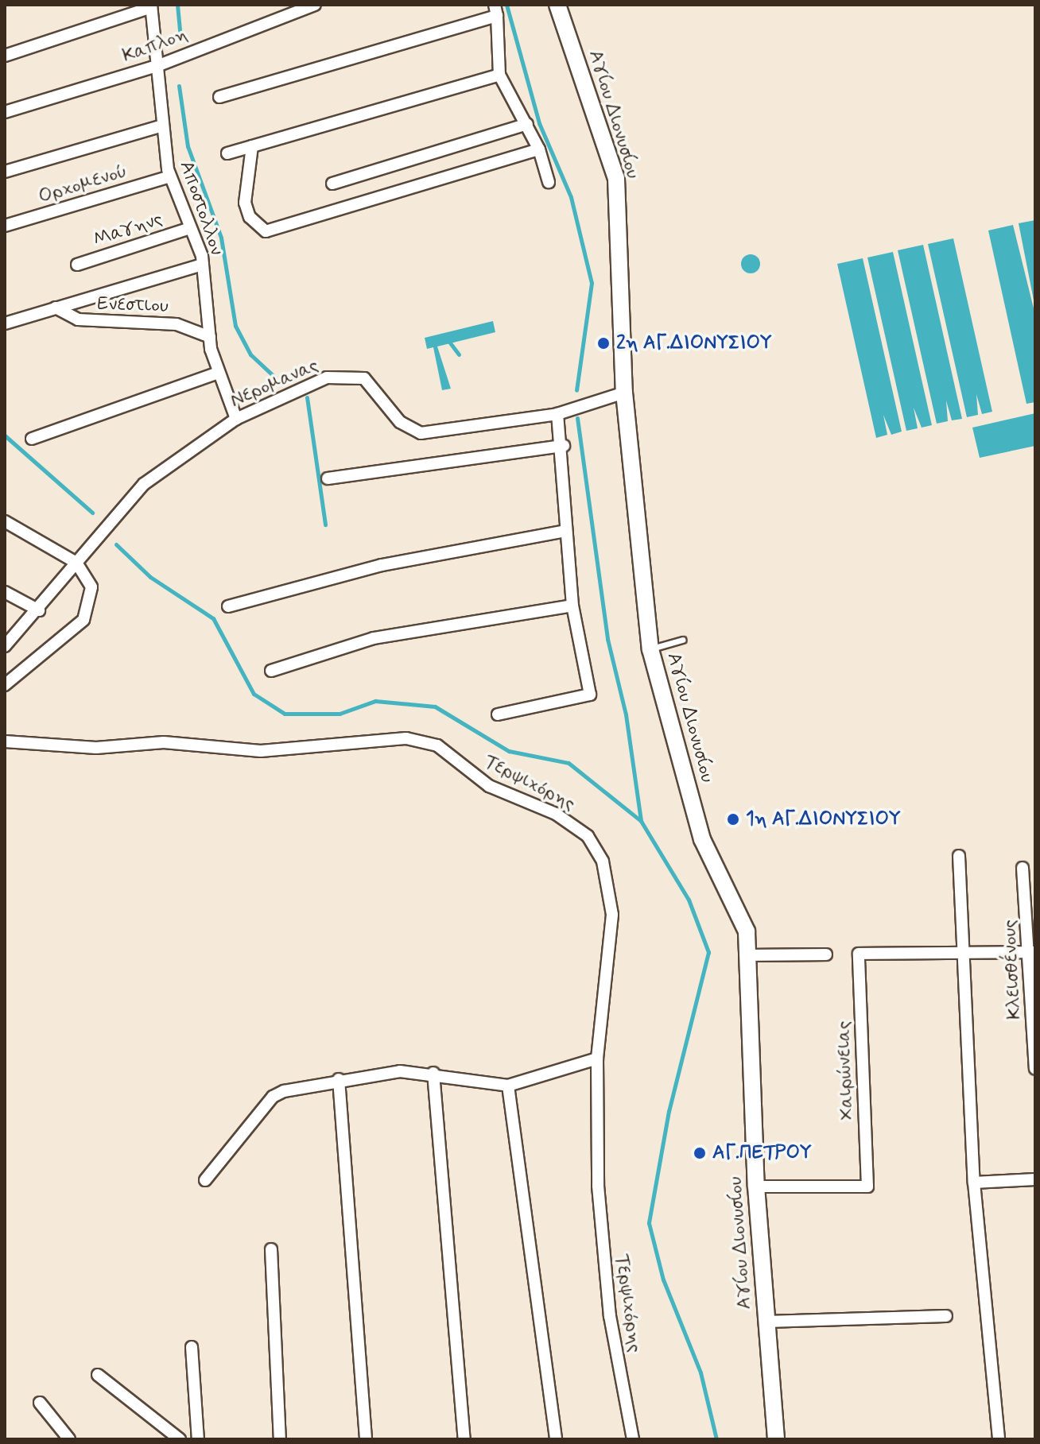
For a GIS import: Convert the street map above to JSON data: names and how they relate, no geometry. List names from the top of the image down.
{
  "streets": {
    "street": [
      "Καπλοη",
      "Αγίου Διονυσίου",
      "Ορχομενού",
      "Αποστολλον",
      "Μαγηνς",
      "Ενεστιου",
      "Νερομανας",
      "Τερψιχόρης",
      "Κλεισθένους",
      "Χαιρώνειας"
    ]
  },
  "crossings": [
    ["Καπλοη", "Αποστολλον"],
    ["Αγίου Διονυσίου", "Νερομανας"],
    ["Αγίου Διονυσίου", "Χαιρώνειας"],
    ["Ορχομενού", "Αποστολλον"],
    ["Αποστολλον", "Μαγηνς"],
    ["Αποστολλον", "Ενεστιου"],
    ["Αποστολλον", "Νερομανας"]
  ],
  "places": ["2η ΑΓ.ΔΙΟΝΥΣΙΟΥ", "1η ΑΓ.ΔΙΟΝΥΣΙΟΥ", "ΑΓ.ΠΕΤΡΟΥ"]
}
